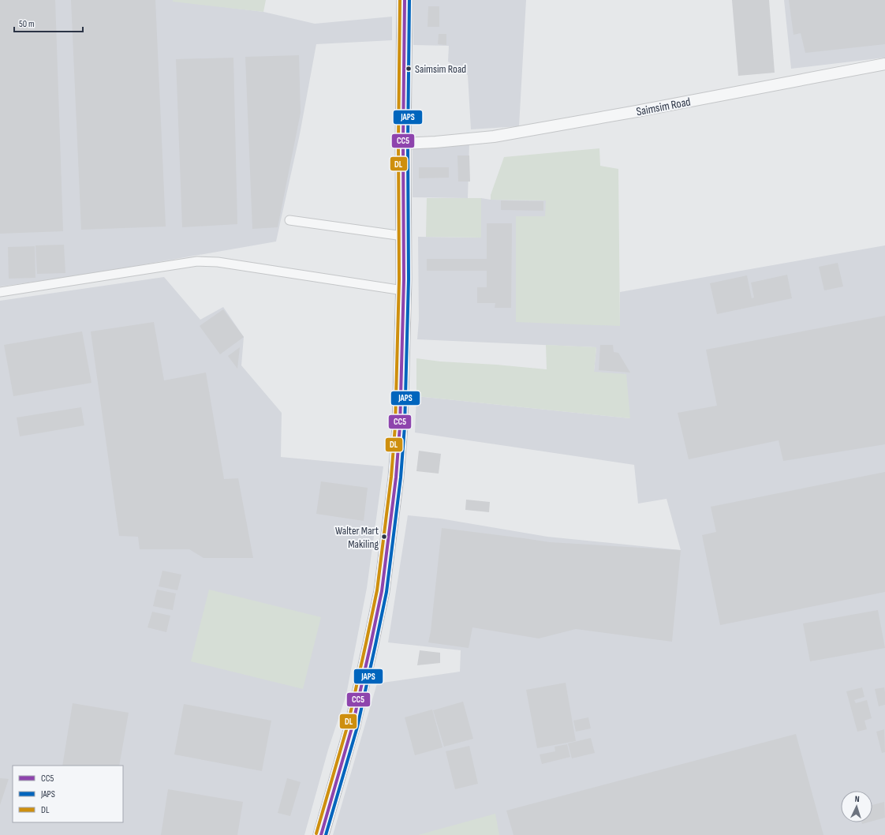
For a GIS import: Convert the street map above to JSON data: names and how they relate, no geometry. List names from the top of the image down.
{
  "streets": {
    "street": ["Saimsim Road"]
  },
  "places": ["Saimsim Road", "Walter Mart Makiling"],
  "lines": ["transit line CC5", "transit line JAPS", "transit line DL"],
  "legend": ["CC5", "JAPS", "DL"],
  "scale_bar": "50 m",
  "north": "top"
}
